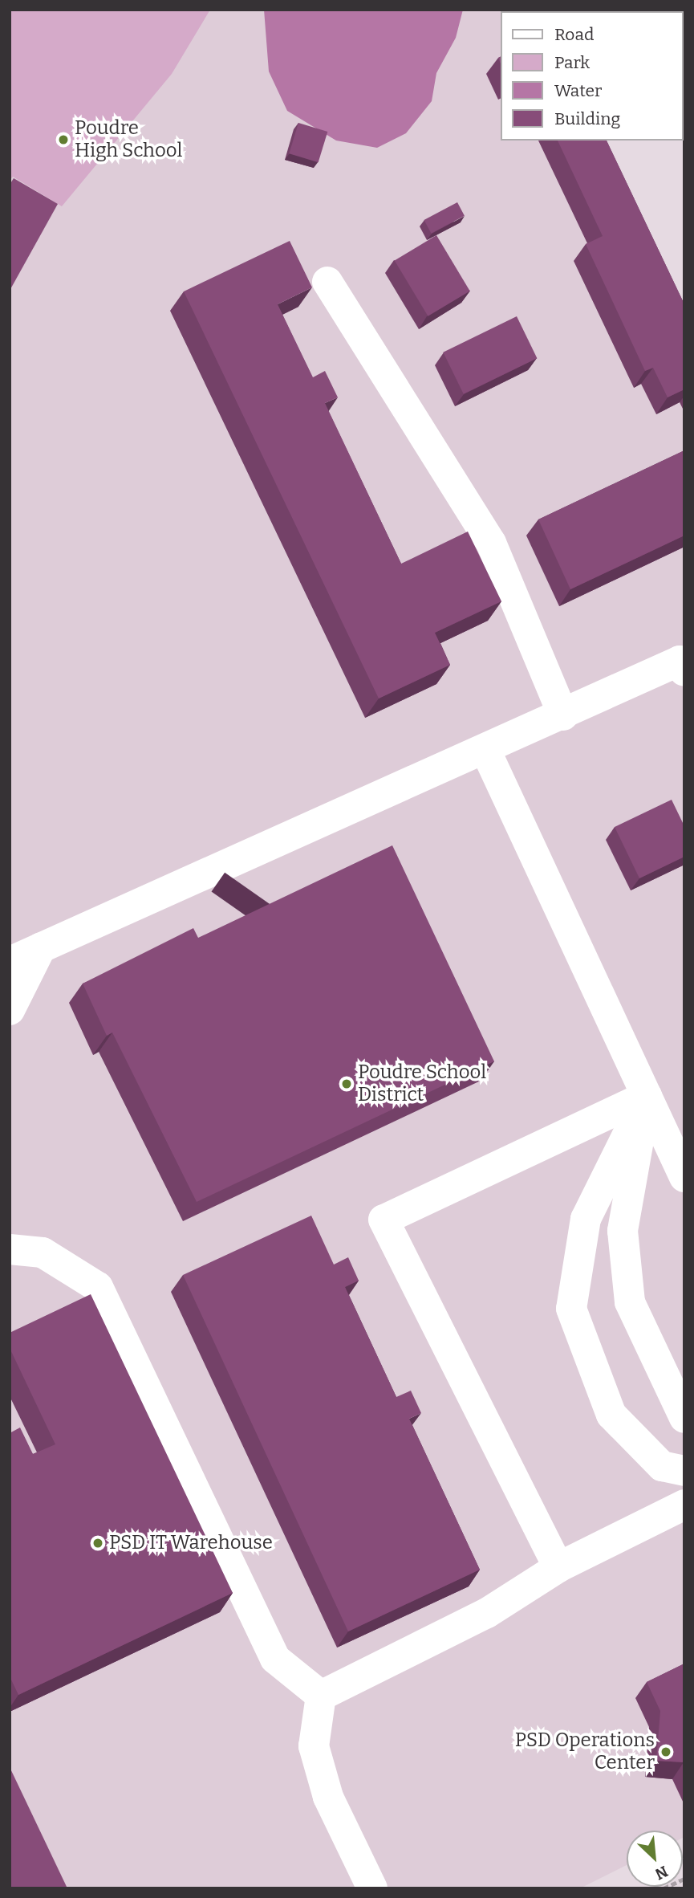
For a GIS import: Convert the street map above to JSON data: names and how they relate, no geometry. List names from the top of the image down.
{
  "places": [
    "Poudre High School",
    "Poudre School District",
    "PSD IT Warehouse",
    "PSD Operations Center"
  ],
  "legend": [
    "Road",
    "Park",
    "Water",
    "Building"
  ],
  "north": "bottom right"
}
